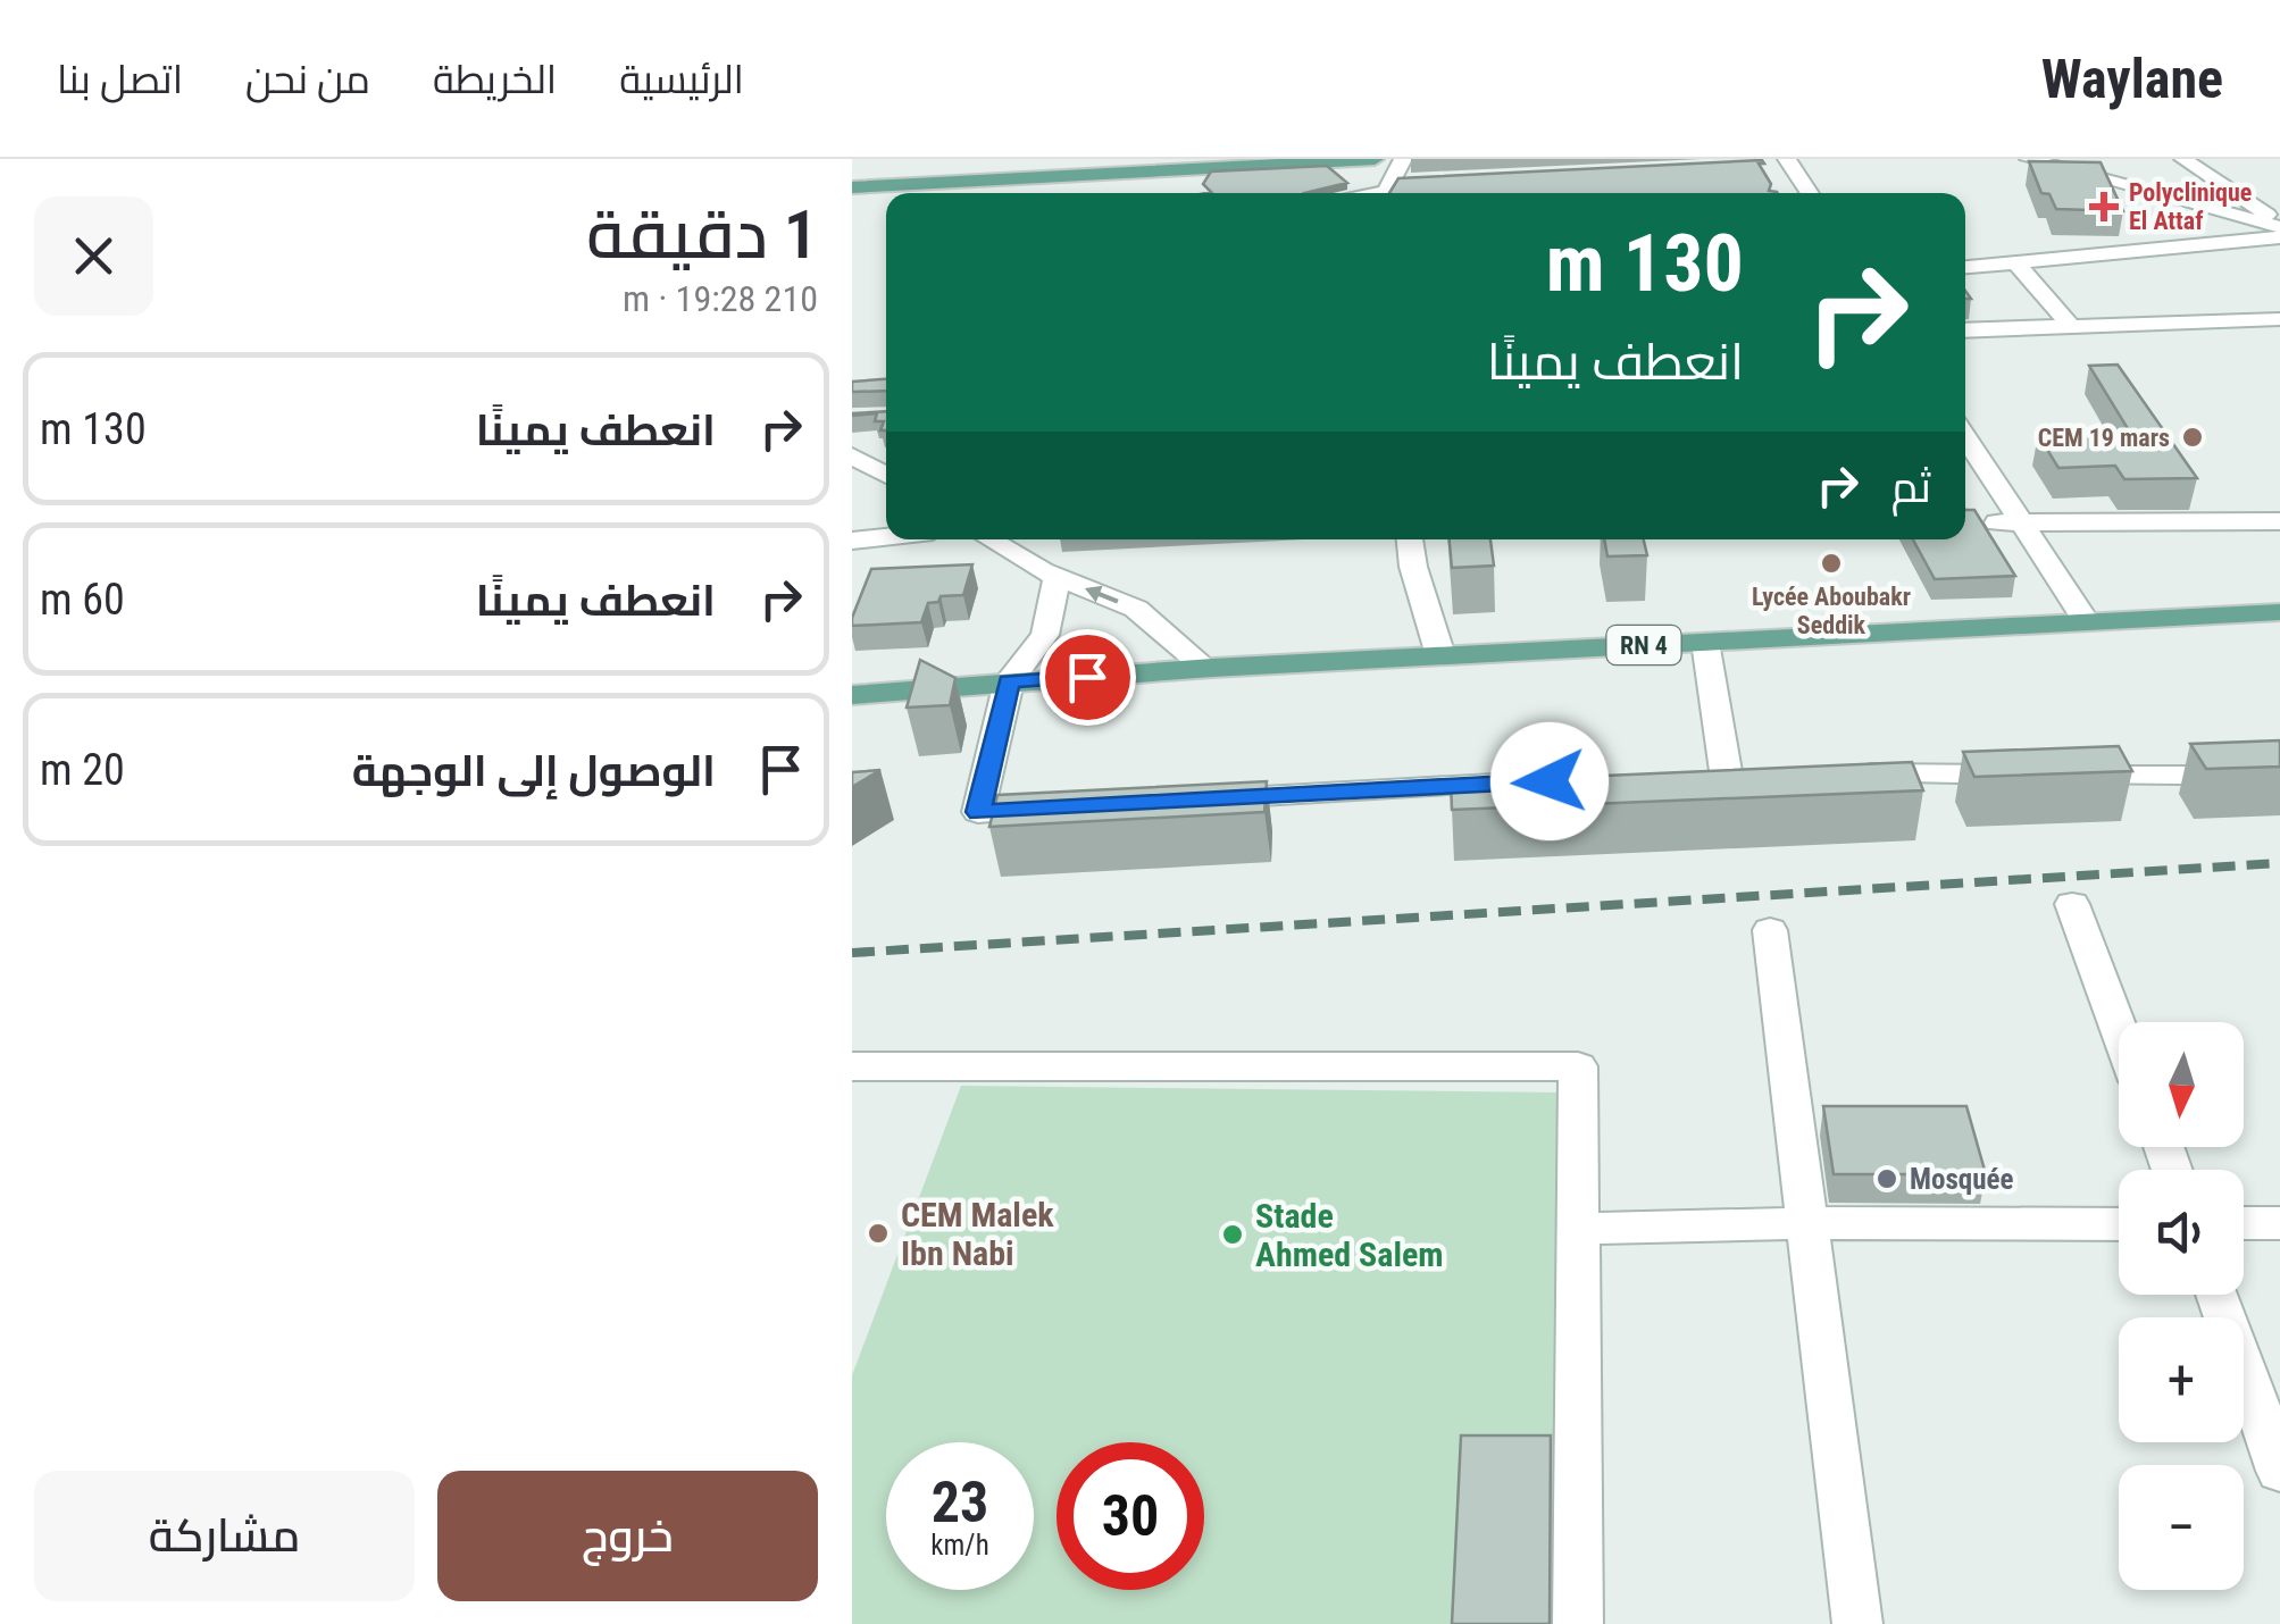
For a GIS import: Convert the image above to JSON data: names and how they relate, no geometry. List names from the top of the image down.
{
  "streets": {
    "main road": ["RN 4"]
  },
  "places": {
    "health": ["Polyclinique El Attaf"],
    "other": [
      "CEM 19 mars",
      "Lycée Aboubakr Seddik",
      "Mosquée",
      "CEM Malek Ibn Nabi",
      "Stade Ahmed Salem"
    ]
  },
  "north": "bottom",
  "page": {
    "header": "Waylane",
    "nav": [
      "الرئيسية",
      "الخريطة",
      "من نحن",
      "اتصل بنا"
    ],
    "heading": ["1 دقيقة", "210 m · 19:28"],
    "turn": ["130 m", "انعطف يمينًا"],
    "list": [
      {
        "name": "انعطف يمينًا",
        "value": "130 m"
      },
      {
        "name": "انعطف يمينًا",
        "value": "60 m"
      },
      {
        "name": "الوصول إلى الوجهة",
        "value": "20 m"
      }
    ],
    "then": "ثم",
    "map_buttons": ["+", "−"],
    "speed": "23 km/h",
    "limit": "30",
    "buttons": ["خروج", "مشاركة"]
  }
}
